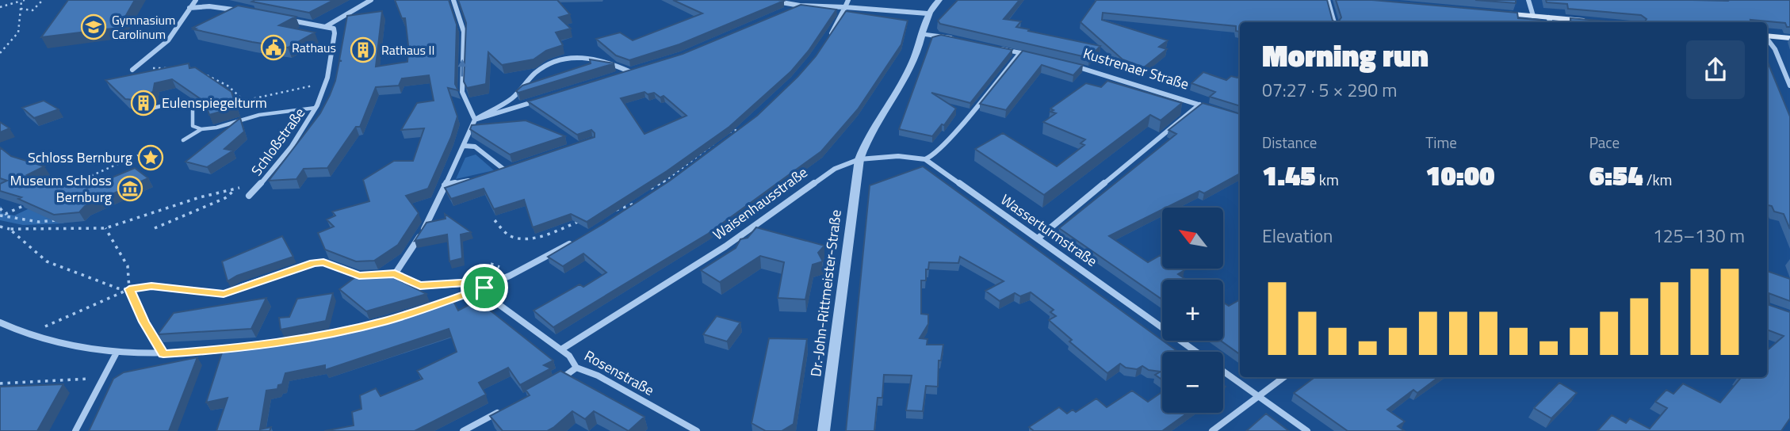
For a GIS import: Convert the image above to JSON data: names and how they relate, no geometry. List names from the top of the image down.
{
  "streets": {
    "street": [
      "Kustrenaer Straße",
      "Schloßstraße",
      "Waisenhausstraße",
      "Wasserturmstraße",
      "Dr.-John-Rittmeister-Straße",
      "Rosenstraße"
    ]
  },
  "crossings": [
    ["Waisenhausstraße", "Wasserturmstraße"],
    ["Waisenhausstraße", "Dr.-John-Rittmeister-Straße"],
    ["Waisenhausstraße", "Rosenstraße"],
    ["Wasserturmstraße", "Dr.-John-Rittmeister-Straße"]
  ],
  "places": {
    "school or university": ["Gymnasium Carolinum"],
    "public building": ["Rathaus"],
    "building": ["Rathaus II", "Eulenspiegelturm"],
    "place": ["Schloss Bernburg"],
    "museum": ["Museum Schloss Bernburg"]
  },
  "north": "top left",
  "page": {
    "heading": ["Morning run", "07:27 · 5 × 290 m"],
    "stats": [
      ["Distance", "1.45 km"],
      ["Time", "10:00"],
      ["Pace", "6:54 /km"]
    ],
    "map_buttons": ["+", "−"],
    "chart": ["Elevation", "125–130 m"]
  }
}
